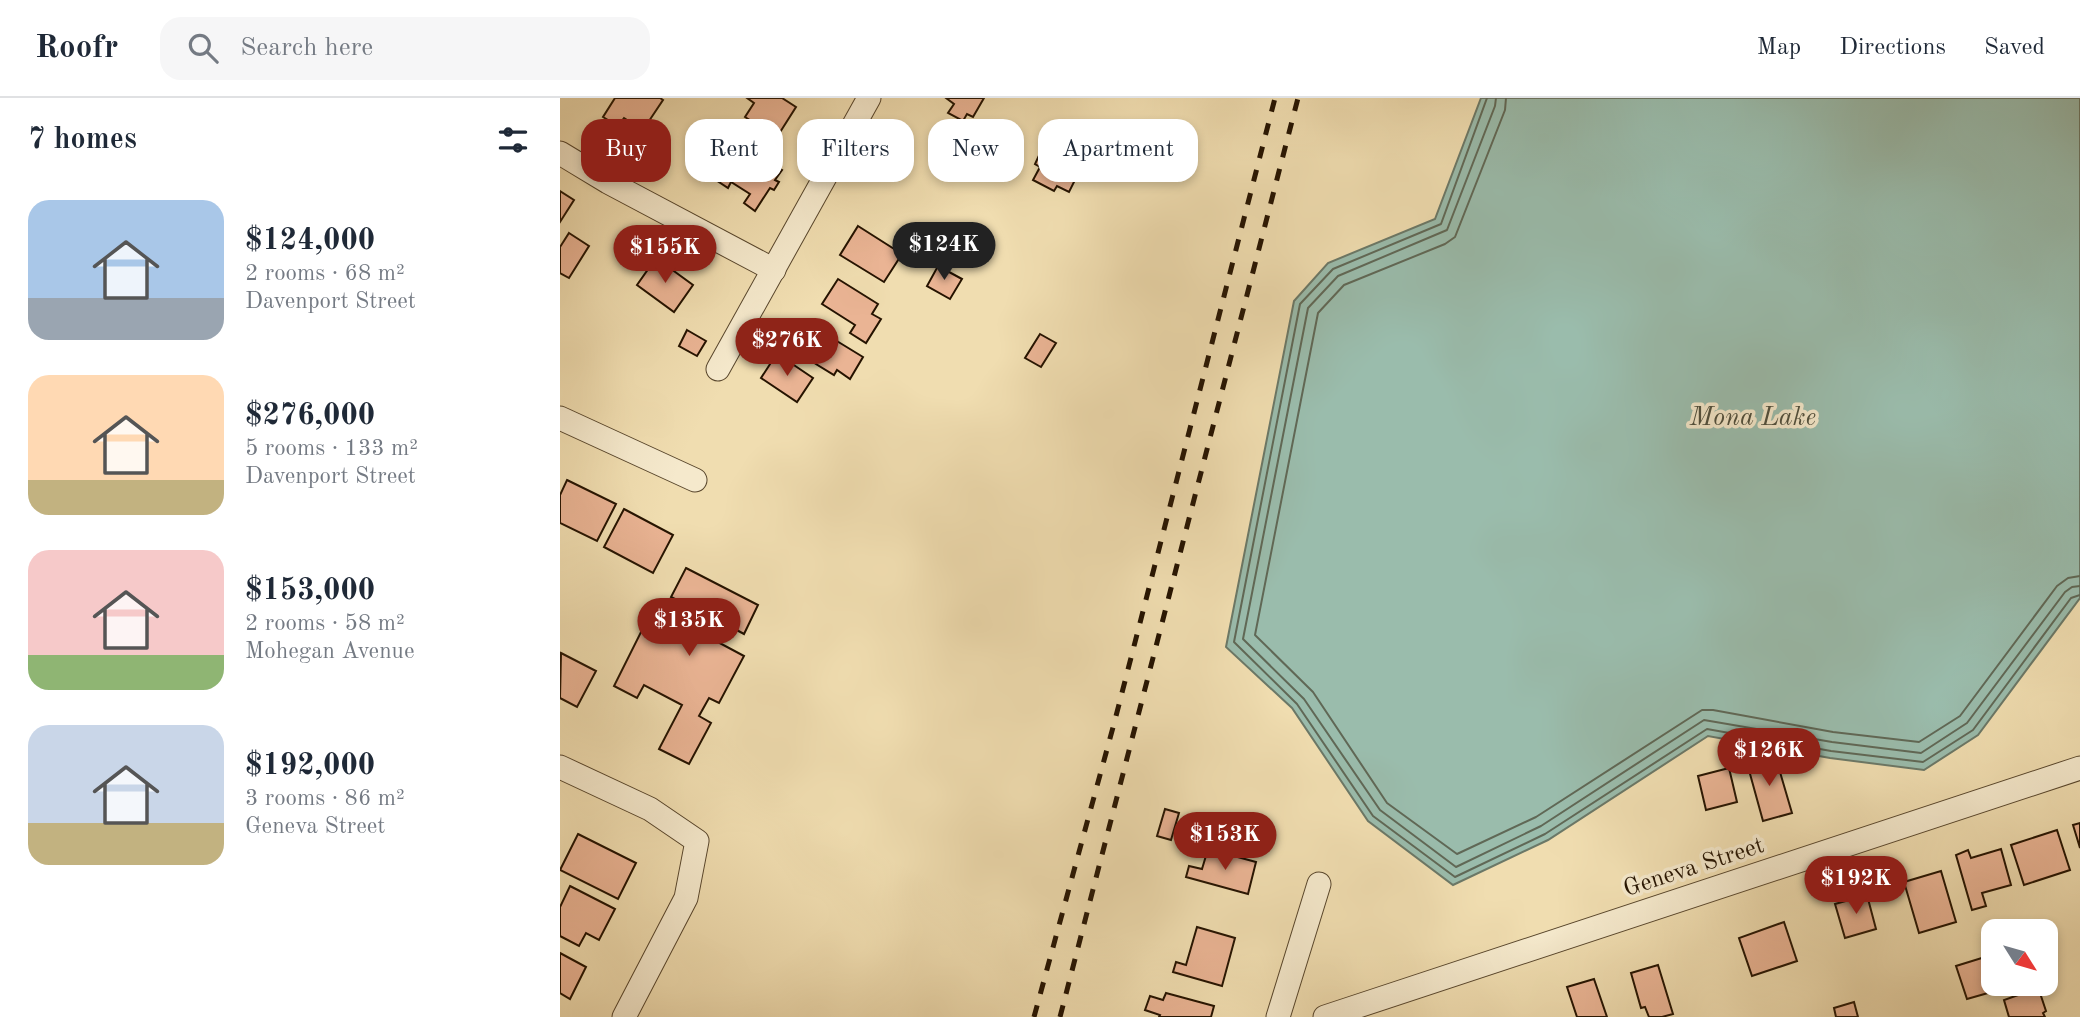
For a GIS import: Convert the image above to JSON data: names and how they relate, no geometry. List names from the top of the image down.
{
  "streets": {
    "street": ["Geneva Street"]
  },
  "water": ["Mona Lake"],
  "north": "bottom right",
  "page": {
    "header": "Roofr",
    "search": "Search here",
    "nav": ["Map", "Directions", "Saved"],
    "heading": "7 homes",
    "chip": [
      "Buy",
      "Rent",
      "Filters",
      "New",
      "Apartment"
    ],
    "list": [
      {
        "name": "$124,000",
        "note": "2 rooms · 68 m² · Davenport Street"
      },
      {
        "name": "$276,000",
        "note": "5 rooms · 133 m² · Davenport Street"
      },
      {
        "name": "$153,000",
        "note": "2 rooms · 58 m² · Mohegan Avenue"
      },
      {
        "name": "$192,000",
        "note": "3 rooms · 86 m² · Geneva Street"
      }
    ],
    "price": [
      "$124K",
      "$155K",
      "$276K",
      "$135K",
      "$126K",
      "$153K",
      "$192K"
    ]
  }
}
